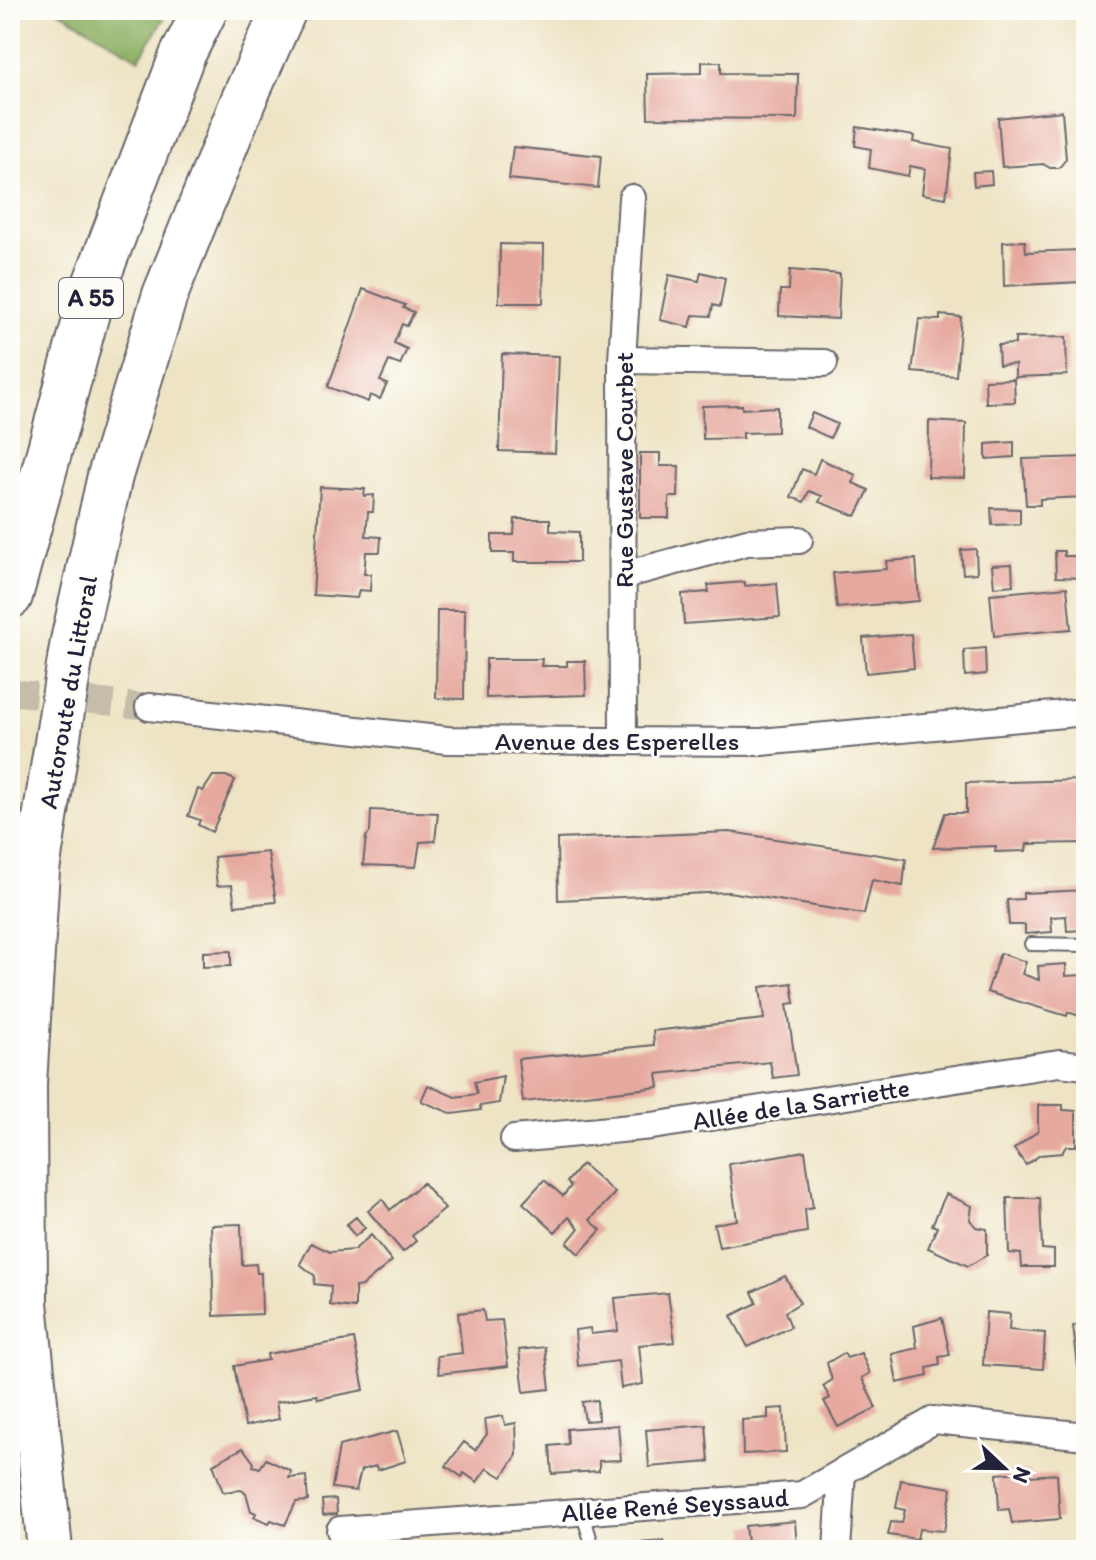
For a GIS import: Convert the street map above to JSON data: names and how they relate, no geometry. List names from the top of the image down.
{
  "streets": {
    "highway": ["A 55", "Autoroute du Littoral"],
    "street": [
      "Rue Gustave Courbet",
      "Avenue des Esperelles",
      "Allée de la Sarriette",
      "Allée René Seyssaud"
    ]
  },
  "crossings": [
    ["Rue Gustave Courbet", "Avenue des Esperelles"]
  ],
  "north": "right"
}
